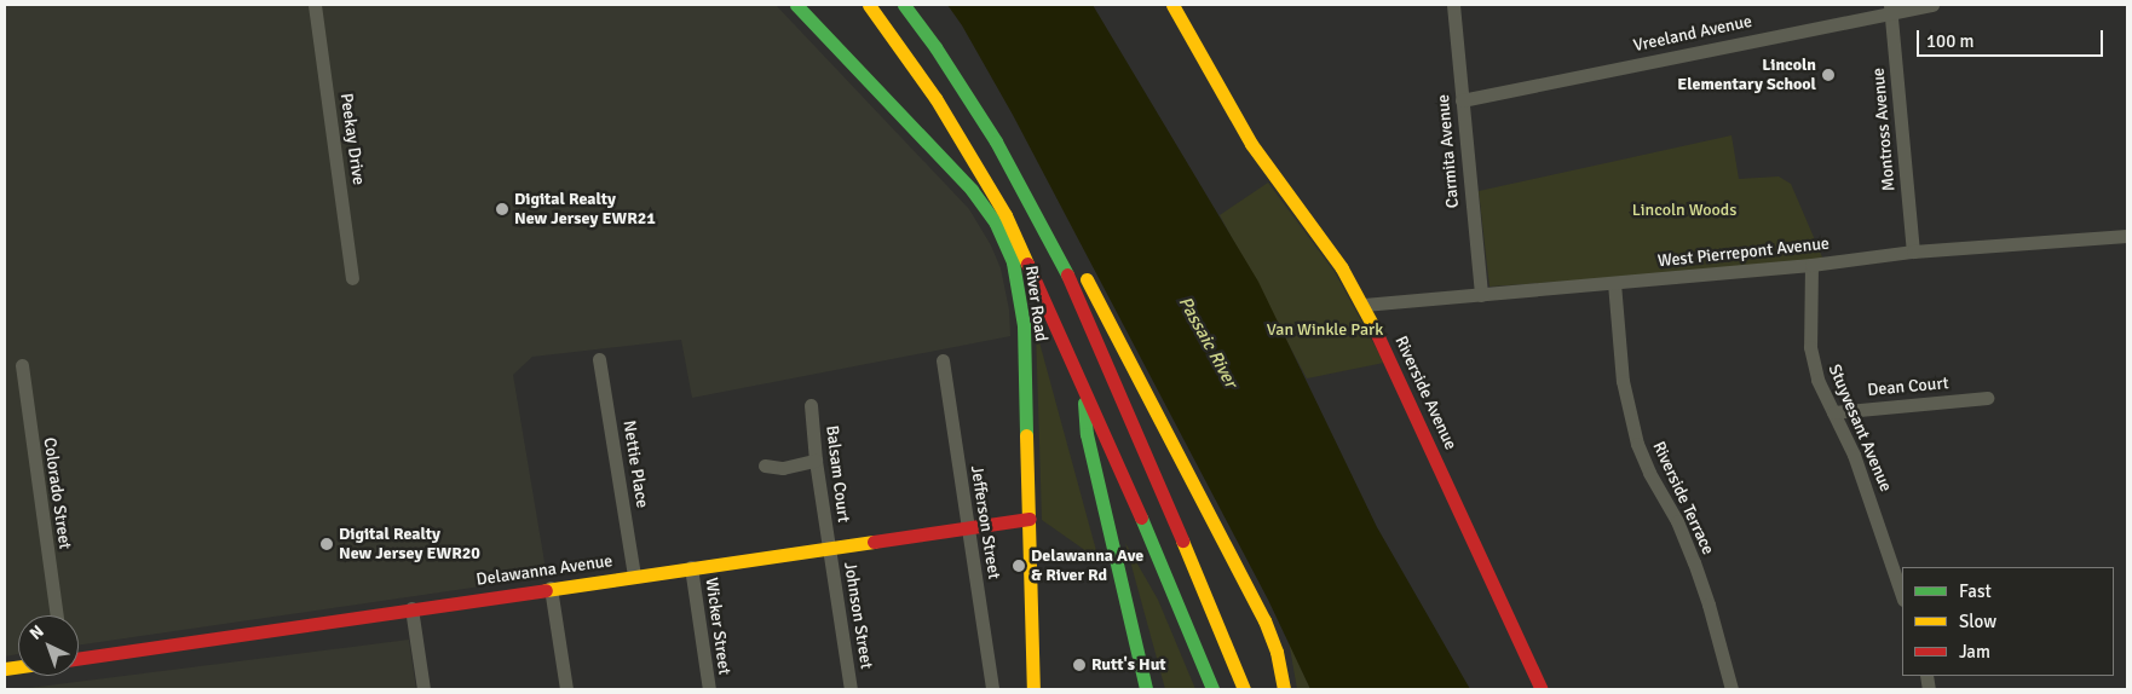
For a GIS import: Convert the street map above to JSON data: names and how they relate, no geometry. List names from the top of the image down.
{
  "streets": {
    "main road": ["River Road", "Riverside Avenue", "Delawanna Avenue"],
    "street": [
      "Vreeland Avenue",
      "Montross Avenue",
      "Peekay Drive",
      "Carmita Avenue",
      "West Pierrepont Avenue",
      "Dean Court",
      "Stuyvesant Avenue",
      "Nettie Place",
      "Balsam Court",
      "Colorado Street",
      "Riverside Terrace",
      "Jefferson Street",
      "Johnson Street",
      "Wicker Street"
    ]
  },
  "crossings": [
    ["Vreeland Avenue", "Montross Avenue"],
    ["Vreeland Avenue", "Carmita Avenue"],
    ["Montross Avenue", "West Pierrepont Avenue"],
    ["Carmita Avenue", "West Pierrepont Avenue"],
    ["West Pierrepont Avenue", "Riverside Avenue"],
    ["West Pierrepont Avenue", "Stuyvesant Avenue"],
    ["West Pierrepont Avenue", "Riverside Terrace"],
    ["River Road", "Delawanna Avenue"],
    ["Dean Court", "Stuyvesant Avenue"],
    ["Nettie Place", "Delawanna Avenue"],
    ["Balsam Court", "Delawanna Avenue"],
    ["Balsam Court", "Johnson Street"],
    ["Jefferson Street", "Delawanna Avenue"],
    ["Delawanna Avenue", "Johnson Street"],
    ["Delawanna Avenue", "Wicker Street"]
  ],
  "water": ["Passaic River"],
  "parks": ["Lincoln Woods", "Van Winkle Park"],
  "places": [
    "Lincoln Elementary School",
    "Digital Realty New Jersey EWR21",
    "Digital Realty New Jersey EWR20",
    "Delawanna Ave & River Rd",
    "Rutt's Hut"
  ],
  "legend": ["Fast", "Slow", "Jam"],
  "scale_bar": "100 m",
  "north": "top left"
}
